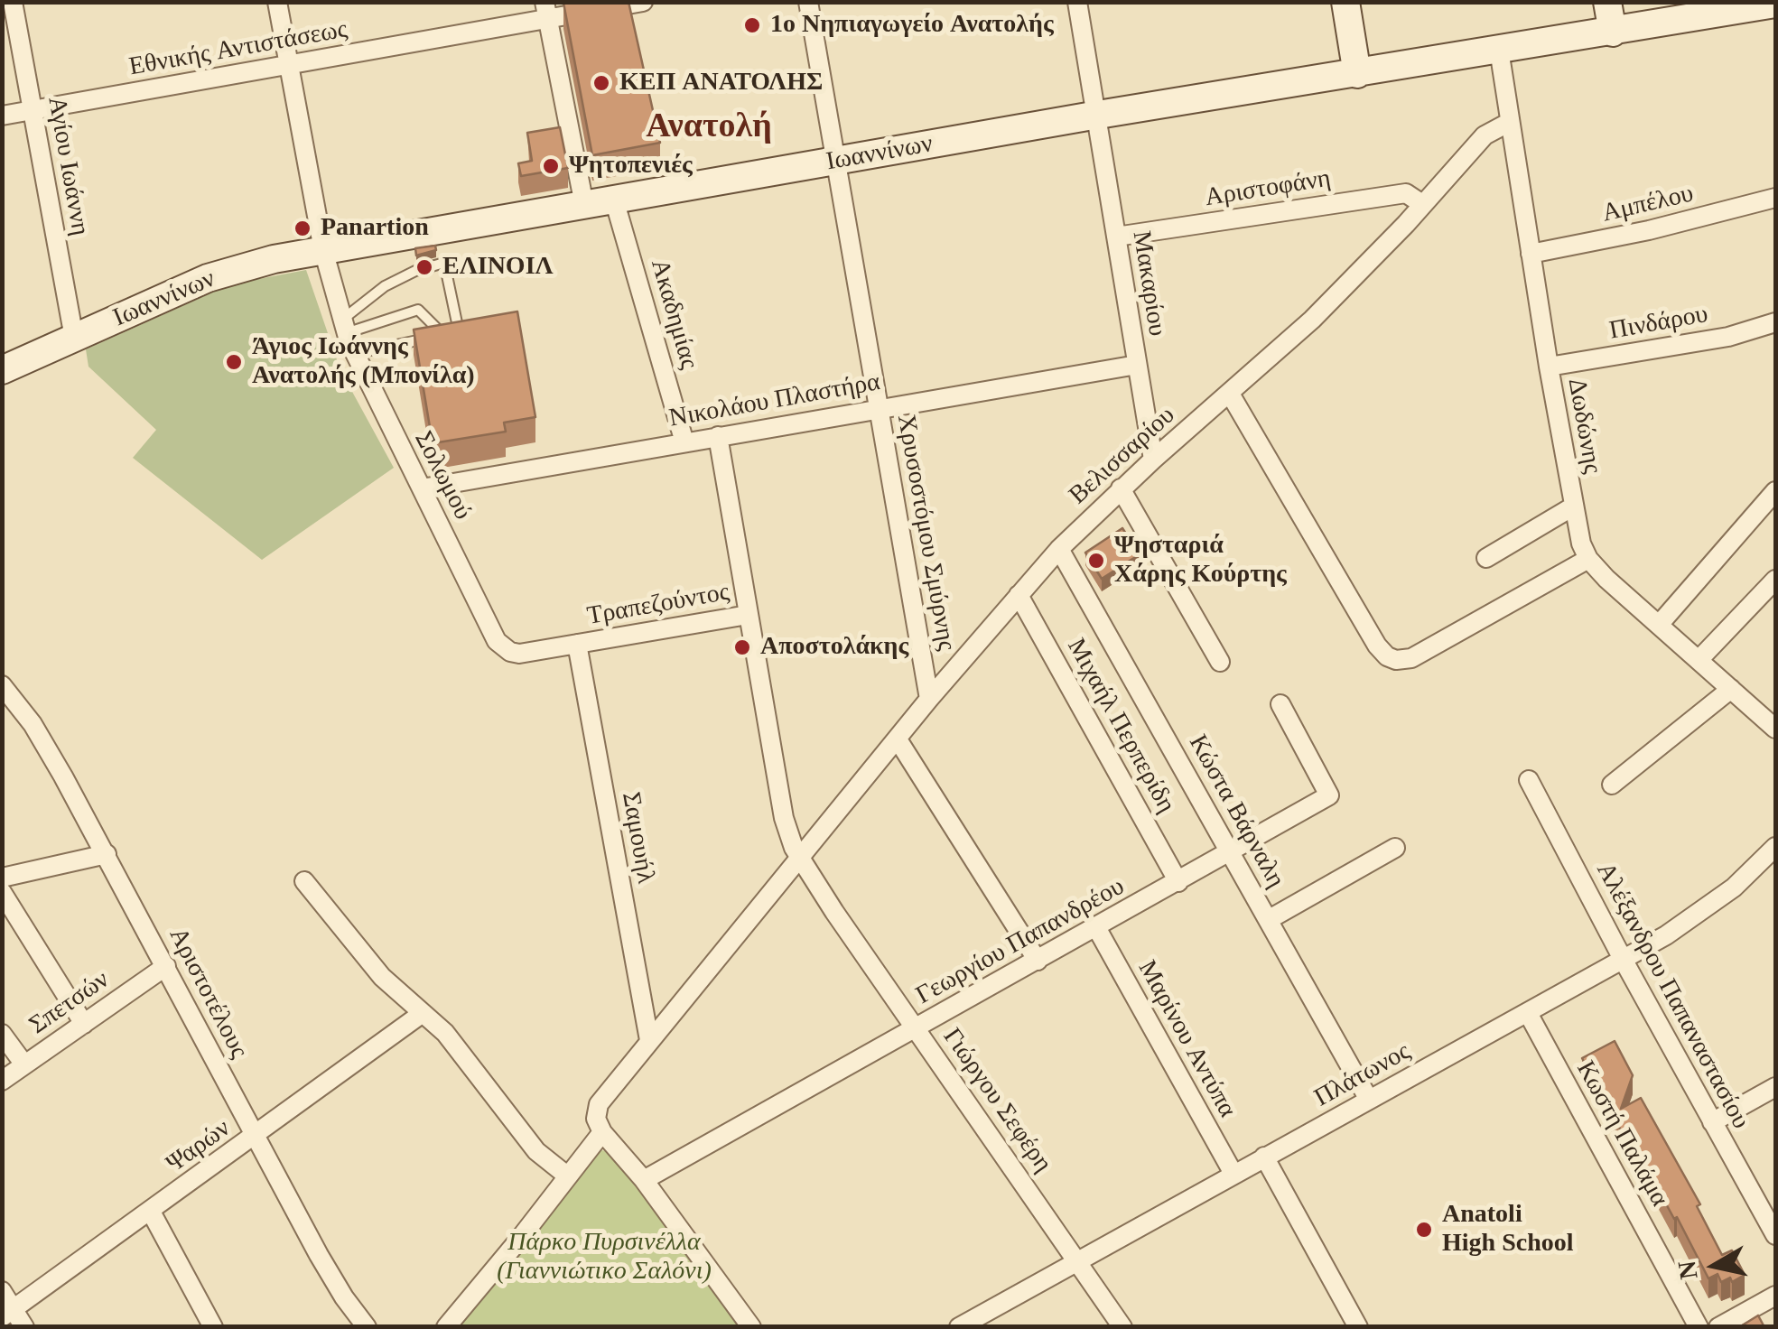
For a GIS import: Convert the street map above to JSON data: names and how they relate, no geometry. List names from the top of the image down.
{
  "streets": {
    "main road": ["Ιωαννίνων"],
    "street": [
      "Εθνικής Αντιστάσεως",
      "Αγίου Ιωάννη",
      "Αριστοφάνη",
      "Αμπέλου",
      "Μακαρίου",
      "Ακαδημίας",
      "Πινδάρου",
      "Νικολάου Πλαστήρα",
      "Δωδώνης",
      "Βελισσαρίου",
      "Σολωμού",
      "Χρυσοστόμου Σμύρνης",
      "Τραπεζούντος",
      "Μιχαήλ Περπερίδη",
      "Κώστα Βάρναλη",
      "Σαμουήλ",
      "Γεωργίου Παπανδρέου",
      "Αριστοτέλους",
      "Αλέξανδρου Παπαναστασίου",
      "Σπετσών",
      "Μαρίνου Αντύπα",
      "Πλάτωνος",
      "Γιώργου Σεφέρη",
      "Κωστή Παλάμα",
      "Ψαρών"
    ]
  },
  "crossings": [
    ["Εθνικής Αντιστάσεως", "Αγίου Ιωάννη"],
    ["Εθνικής Αντιστάσεως", "Σολωμού"],
    ["Ιωαννίνων", "Αγίου Ιωάννη"],
    ["Ιωαννίνων", "Μακαρίου"],
    ["Ιωαννίνων", "Ακαδημίας"],
    ["Ιωαννίνων", "Δωδώνης"],
    ["Ιωαννίνων", "Σολωμού"],
    ["Ιωαννίνων", "Χρυσοστόμου Σμύρνης"],
    ["Αριστοφάνη", "Μακαρίου"],
    ["Αριστοφάνη", "Βελισσαρίου"],
    ["Αμπέλου", "Δωδώνης"],
    ["Μακαρίου", "Νικολάου Πλαστήρα"],
    ["Μακαρίου", "Βελισσαρίου"],
    ["Ακαδημίας", "Νικολάου Πλαστήρα"],
    ["Πινδάρου", "Δωδώνης"],
    ["Νικολάου Πλαστήρα", "Σολωμού"],
    ["Νικολάου Πλαστήρα", "Χρυσοστόμου Σμύρνης"],
    ["Νικολάου Πλαστήρα", "Γιώργου Σεφέρη"],
    ["Δωδώνης", "Βελισσαρίου"],
    ["Βελισσαρίου", "Χρυσοστόμου Σμύρνης"],
    ["Βελισσαρίου", "Μιχαήλ Περπερίδη"],
    ["Βελισσαρίου", "Κώστα Βάρναλη"],
    ["Βελισσαρίου", "Σαμουήλ"],
    ["Βελισσαρίου", "Γιώργου Σεφέρη"],
    ["Σολωμού", "Τραπεζούντος"],
    ["Σολωμού", "Σαμουήλ"],
    ["Τραπεζούντος", "Σαμουήλ"],
    ["Τραπεζούντος", "Γιώργου Σεφέρη"],
    ["Μιχαήλ Περπερίδη", "Γεωργίου Παπανδρέου"],
    ["Κώστα Βάρναλη", "Γεωργίου Παπανδρέου"],
    ["Κώστα Βάρναλη", "Πλάτωνος"],
    ["Γεωργίου Παπανδρέου", "Μαρίνου Αντύπα"],
    ["Γεωργίου Παπανδρέου", "Γιώργου Σεφέρη"],
    ["Αριστοτέλους", "Σπετσών"],
    ["Αριστοτέλους", "Ψαρών"],
    ["Αλέξανδρου Παπαναστασίου", "Πλάτωνος"],
    ["Μαρίνου Αντύπα", "Πλάτωνος"],
    ["Πλάτωνος", "Γιώργου Σεφέρη"],
    ["Πλάτωνος", "Κωστή Παλάμα"]
  ],
  "districts": ["Ανατολή"],
  "parks": ["Πάρκο Πυρσινέλλα (Γιαννιώτικο Σαλόνι)"],
  "places": [
    "1ο Νηπιαγωγείο Ανατολής",
    "ΚΕΠ ΑΝΑΤΟΛΗΣ",
    "Ψητοπενιές",
    "Panartion",
    "ΕΛΙΝΟΙΛ",
    "Άγιος Ιωάννης Ανατολής (Μπονίλα)",
    "Ψησταριά Χάρης Κούρτης",
    "Αποστολάκης",
    "Anatoli High School"
  ],
  "north": "left"
}
